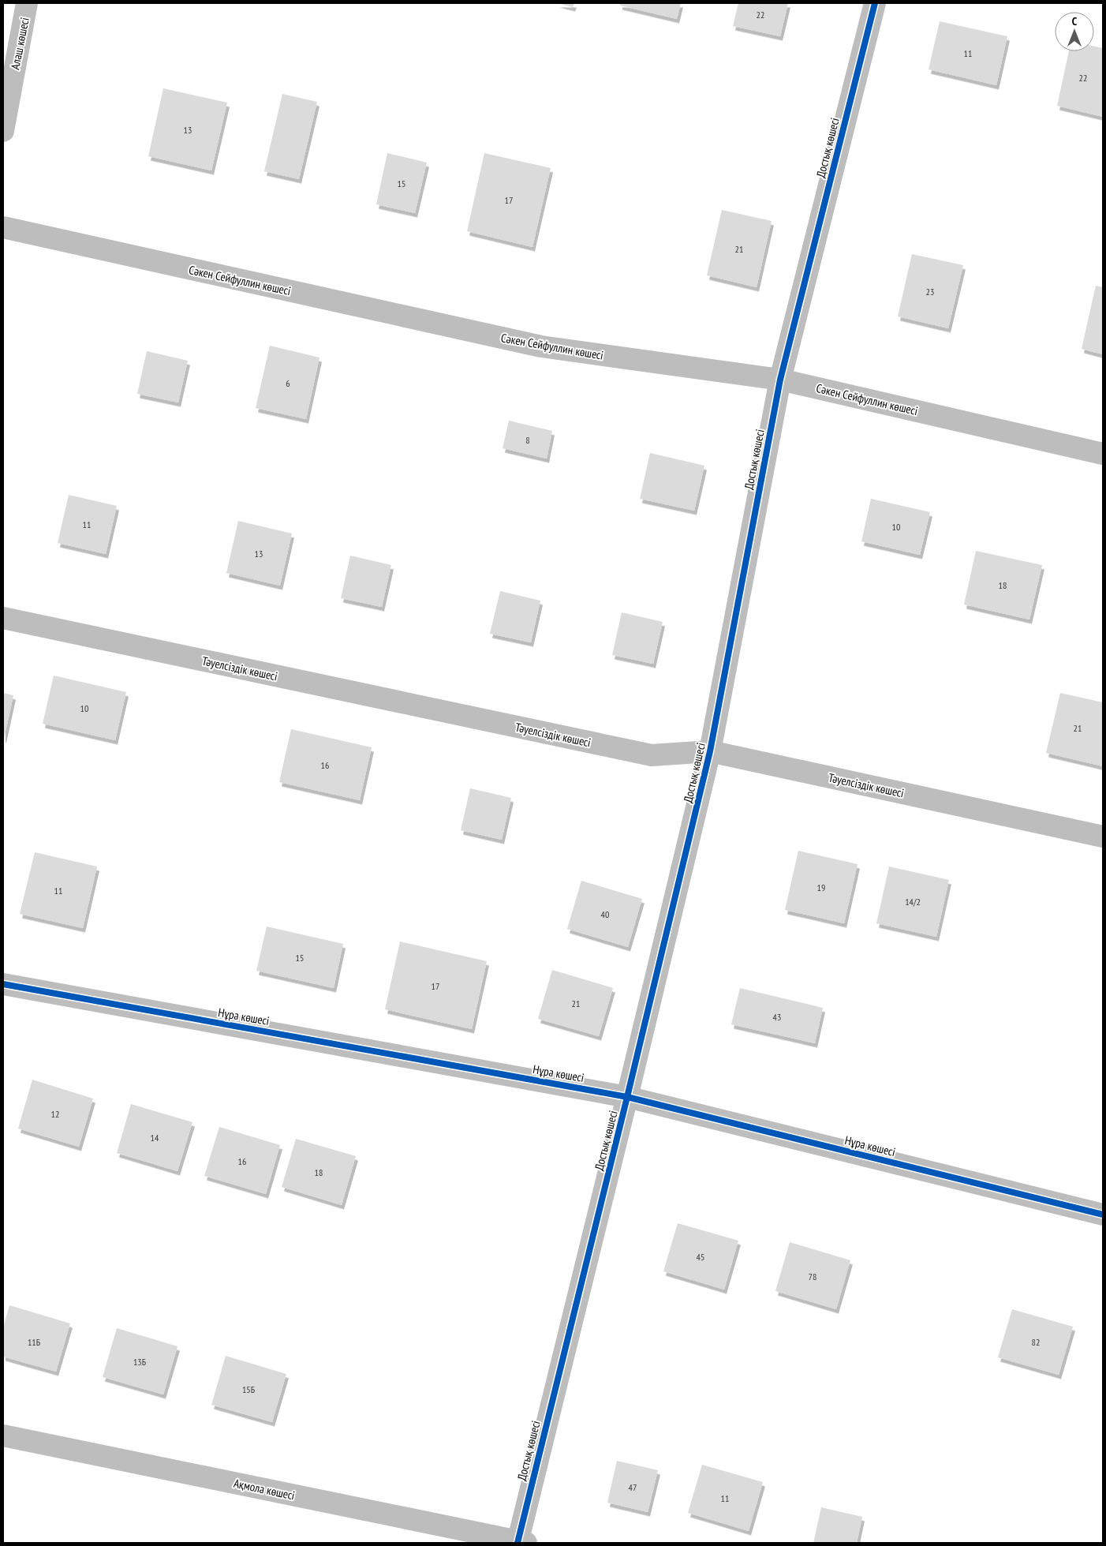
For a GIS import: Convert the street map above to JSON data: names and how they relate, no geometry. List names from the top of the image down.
{
  "streets": {
    "street": [
      "Алаш көшесі",
      "Достық көшесі",
      "Сәкен Сейфуллин көшесі",
      "Тәуелсіздік көшесі",
      "Нұра көшесі",
      "Ақмола көшесі"
    ]
  },
  "crossings": [
    ["Достық көшесі", "Сәкен Сейфуллин көшесі"],
    ["Достық көшесі", "Тәуелсіздік көшесі"],
    ["Достық көшесі", "Нұра көшесі"],
    ["Достық көшесі", "Ақмола көшесі"]
  ],
  "house_numbers": [
    "22",
    "11",
    "22",
    "13",
    "15",
    "17",
    "21",
    "23",
    "6",
    "8",
    "11",
    "10",
    "13",
    "18",
    "10",
    "21",
    "16",
    "19",
    "11",
    "14/2",
    "40",
    "15",
    "17",
    "21",
    "43",
    "12",
    "14",
    "16",
    "18",
    "45",
    "78",
    "11Б",
    "82",
    "13Б",
    "15Б",
    "47",
    "11"
  ],
  "north": "top"
}
